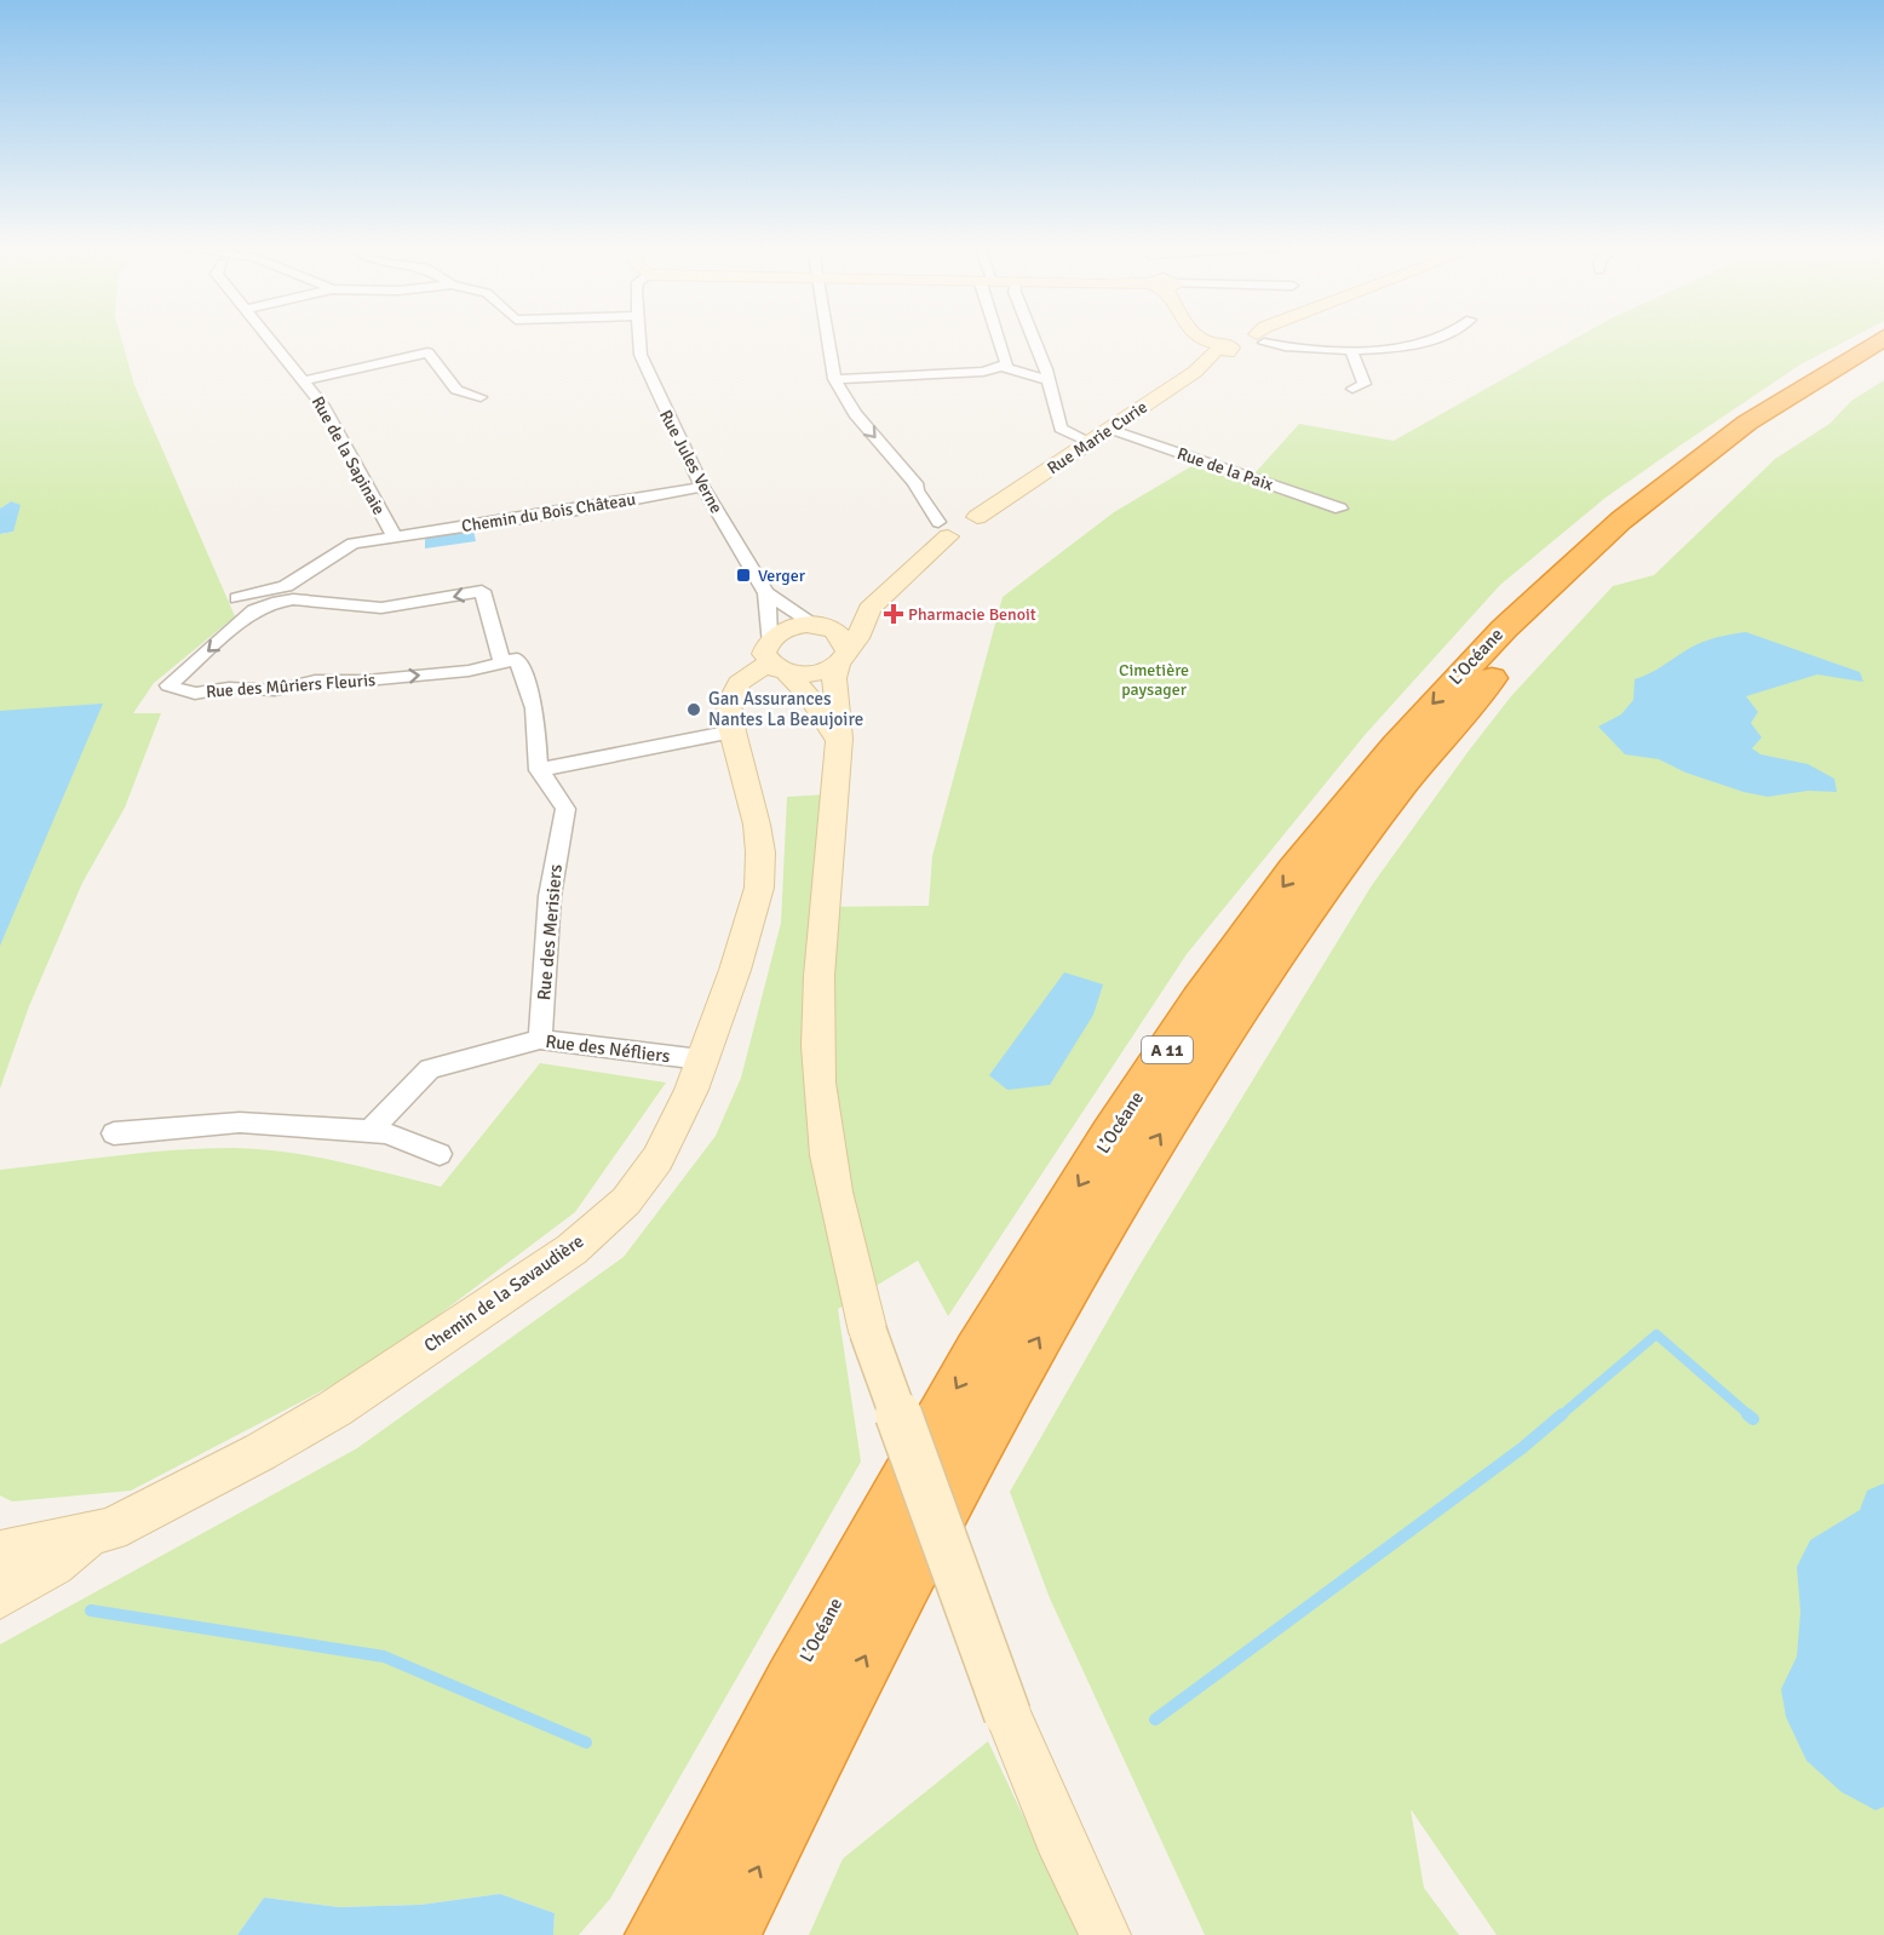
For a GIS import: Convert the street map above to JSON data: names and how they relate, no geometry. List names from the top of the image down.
{
  "streets": {
    "highway": ["L’Océane", "A 11"],
    "main road": ["Rue Marie Curie", "Chemin de la Savaudière"],
    "street": [
      "Rue de la Sapinaie",
      "Rue Jules Verne",
      "Rue de la Paix",
      "Chemin du Bois Château",
      "Rue des Mûriers Fleuris",
      "Rue des Merisiers",
      "Rue des Néfliers"
    ]
  },
  "crossings": [
    ["Rue Marie Curie", "Rue de la Paix"],
    ["Rue de la Sapinaie", "Chemin du Bois Château"],
    ["Rue Jules Verne", "Chemin du Bois Château"],
    ["Rue Jules Verne", "Chemin de la Savaudière"],
    ["Rue des Merisiers", "Rue des Néfliers"],
    ["Rue des Néfliers", "Chemin de la Savaudière"]
  ],
  "parks": ["Cimetière paysager"],
  "places": {
    "transit": ["Verger"],
    "health": ["Pharmacie Benoit"],
    "other": ["Gan Assurances Nantes La Beaujoire"]
  }
}
